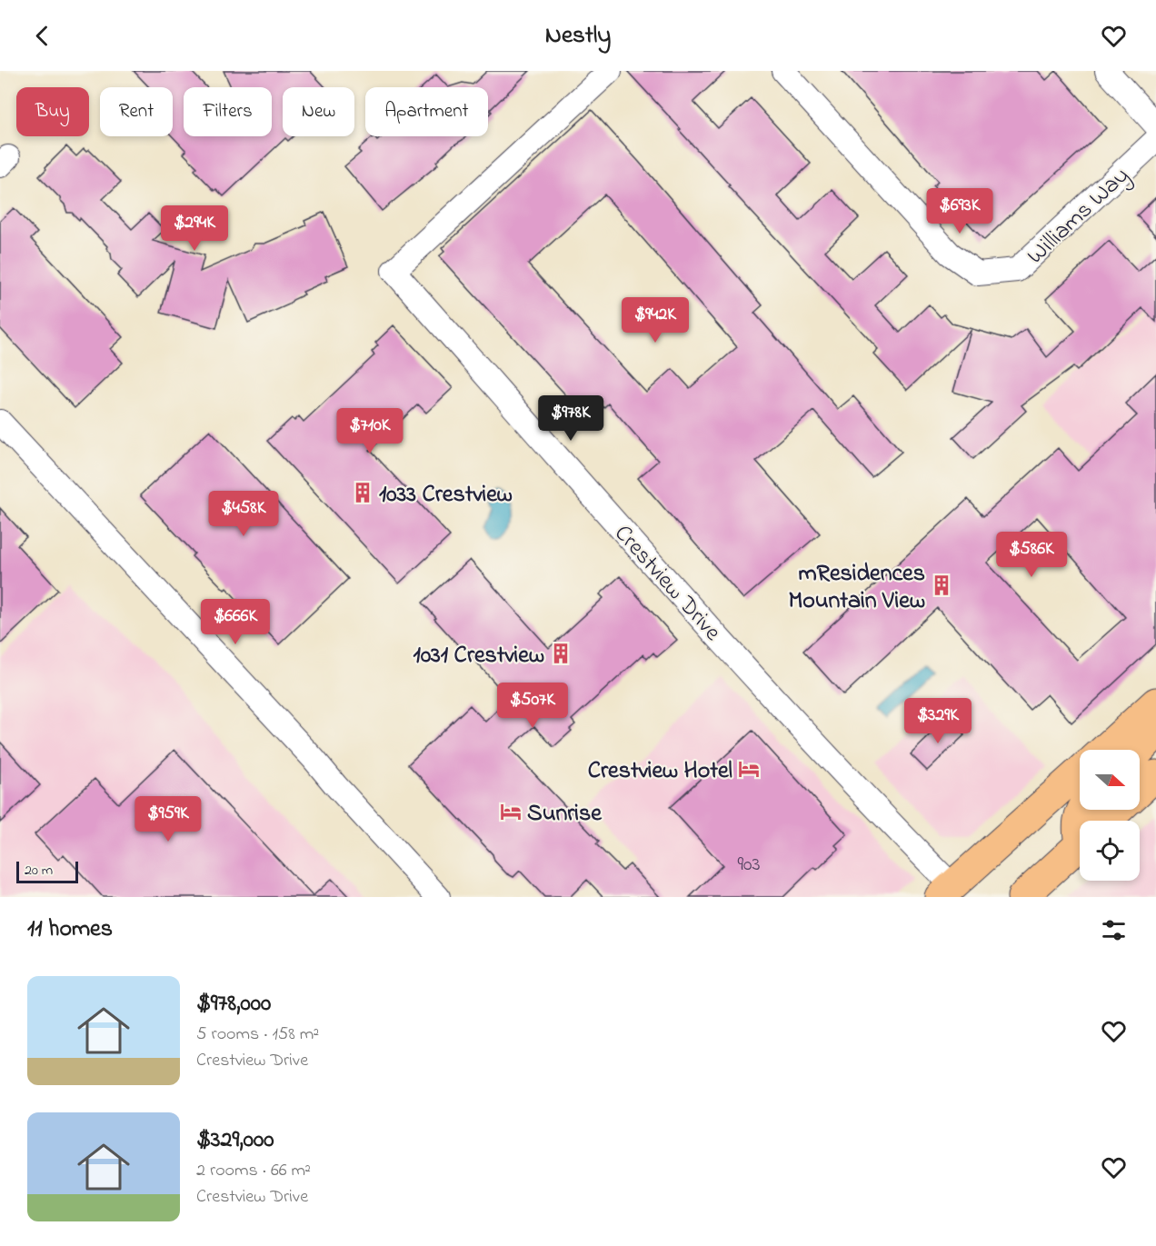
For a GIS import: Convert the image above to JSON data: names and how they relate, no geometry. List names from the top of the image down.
{
  "streets": {
    "street": ["Williams Way", "Crestview Drive"]
  },
  "places": {
    "building": ["1033 Crestview", "mResidences Mountain View", "1031 Crestview"],
    "hotel": ["Crestview Hotel", "Sunrise"]
  },
  "house_numbers": ["903"],
  "scale_bar": "20 m",
  "north": "right",
  "page": {
    "header": "Nestly",
    "chip": [
      "Buy",
      "Rent",
      "Filters",
      "New",
      "Apartment"
    ],
    "price": [
      "$693K",
      "$294K",
      "$942K",
      "$978K",
      "$710K",
      "$458K",
      "$586K",
      "$666K",
      "$507K",
      "$329K",
      "$959K"
    ],
    "scale": "20 m",
    "heading": "11 homes",
    "list": [
      {
        "name": "$978,000",
        "note": "5 rooms · 158 m² · Crestview Drive"
      },
      {
        "name": "$329,000",
        "note": "2 rooms · 66 m² · Crestview Drive"
      }
    ]
  }
}
